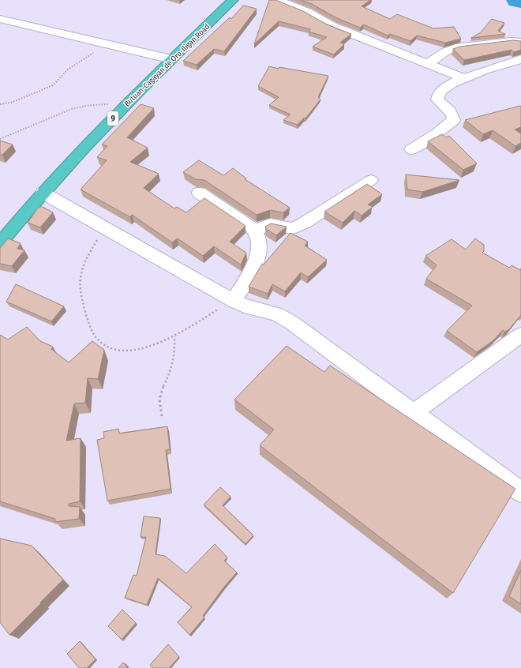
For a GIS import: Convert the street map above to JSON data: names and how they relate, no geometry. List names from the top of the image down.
{
  "streets": {
    "highway": ["Butuan-Cagayan de Oro-Iligan Road", "9"]
  }
}
